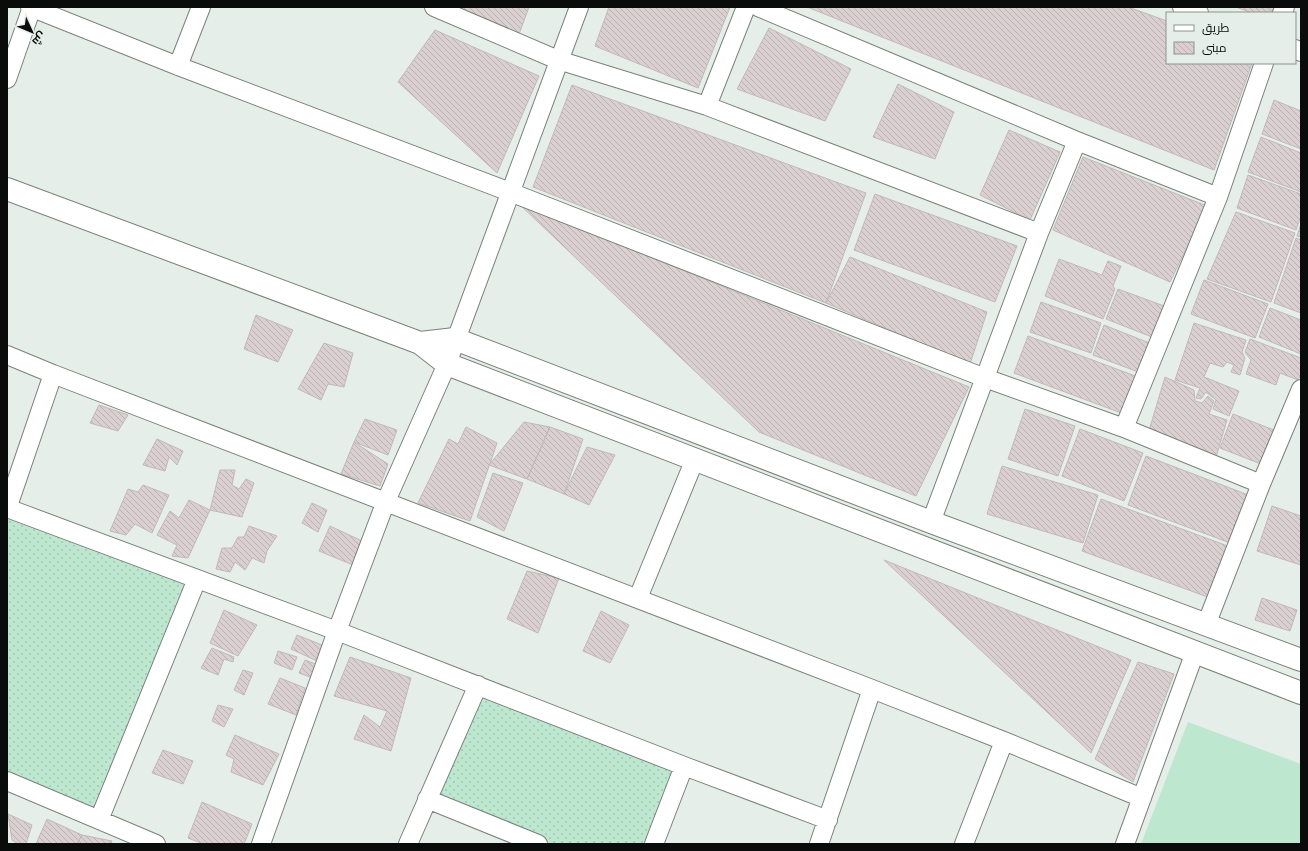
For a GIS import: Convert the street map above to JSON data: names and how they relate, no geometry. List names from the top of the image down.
{
  "legend": ["طريق", "مبنى"],
  "north": "bottom right"
}
